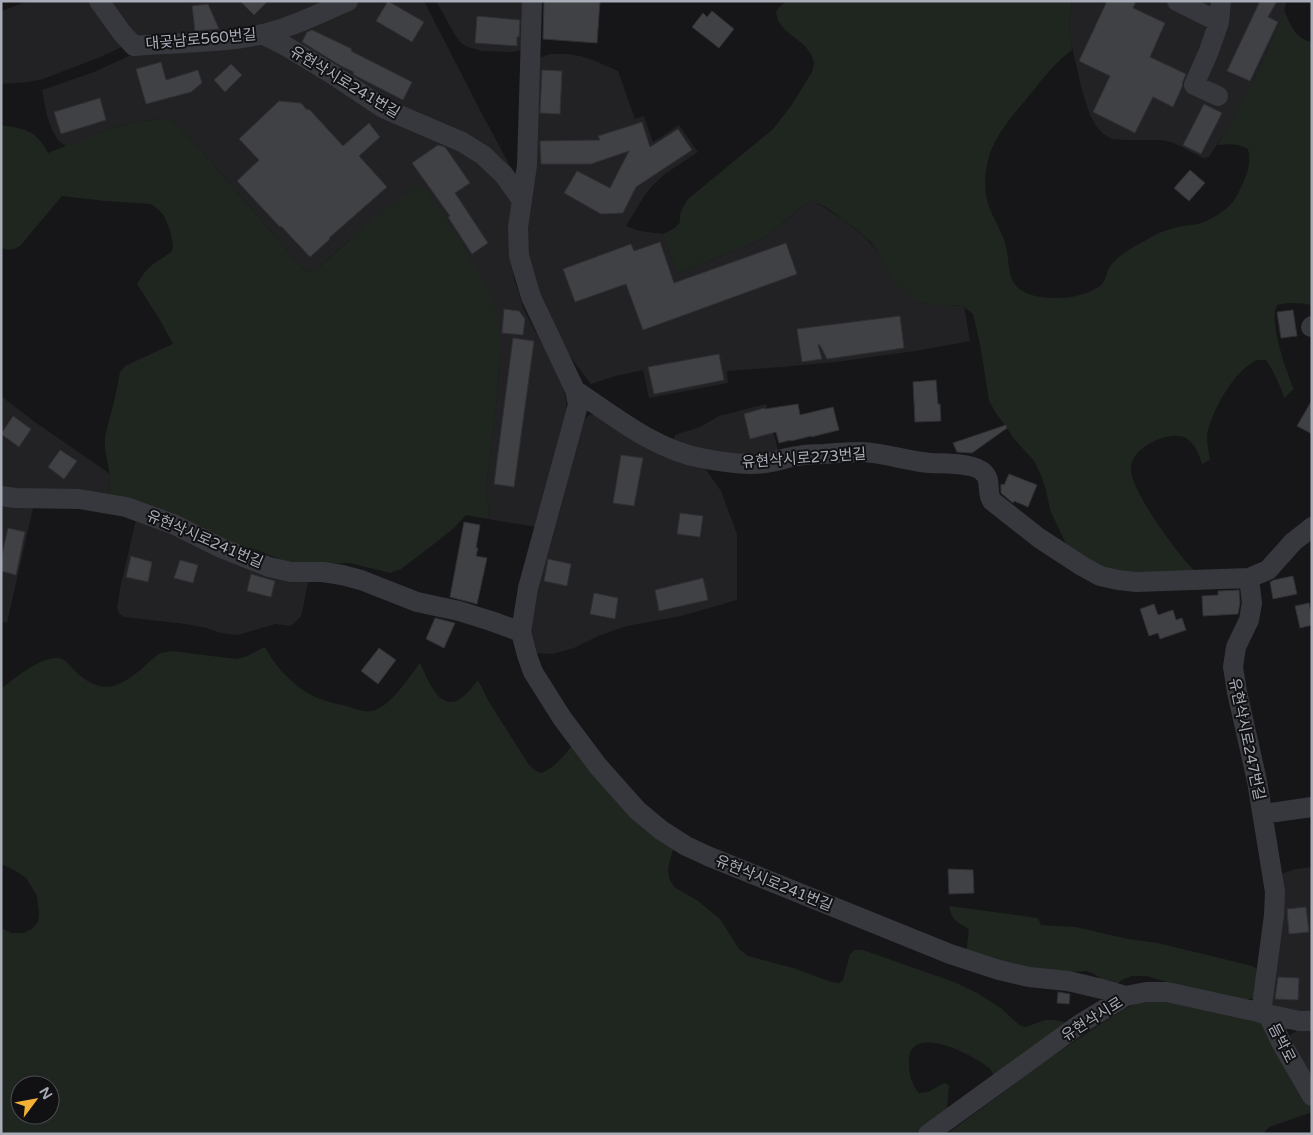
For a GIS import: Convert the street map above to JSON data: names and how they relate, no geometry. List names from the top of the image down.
{
  "streets": {
    "street": [
      "대곶남로560번길",
      "유현삭시로241번길",
      "유현삭시로273번길",
      "유현삭시로247번길",
      "유현삭시로",
      "듬박로"
    ]
  },
  "crossings": [
    ["대곶남로560번길", "유현삭시로241번길"],
    ["유현삭시로241번길", "유현삭시로273번길"],
    ["유현삭시로241번길", "유현삭시로"],
    ["유현삭시로273번길", "유현삭시로247번길"],
    ["유현삭시로247번길", "유현삭시로"],
    ["유현삭시로247번길", "듬박로"],
    ["유현삭시로", "듬박로"]
  ],
  "north": "top right"
}
